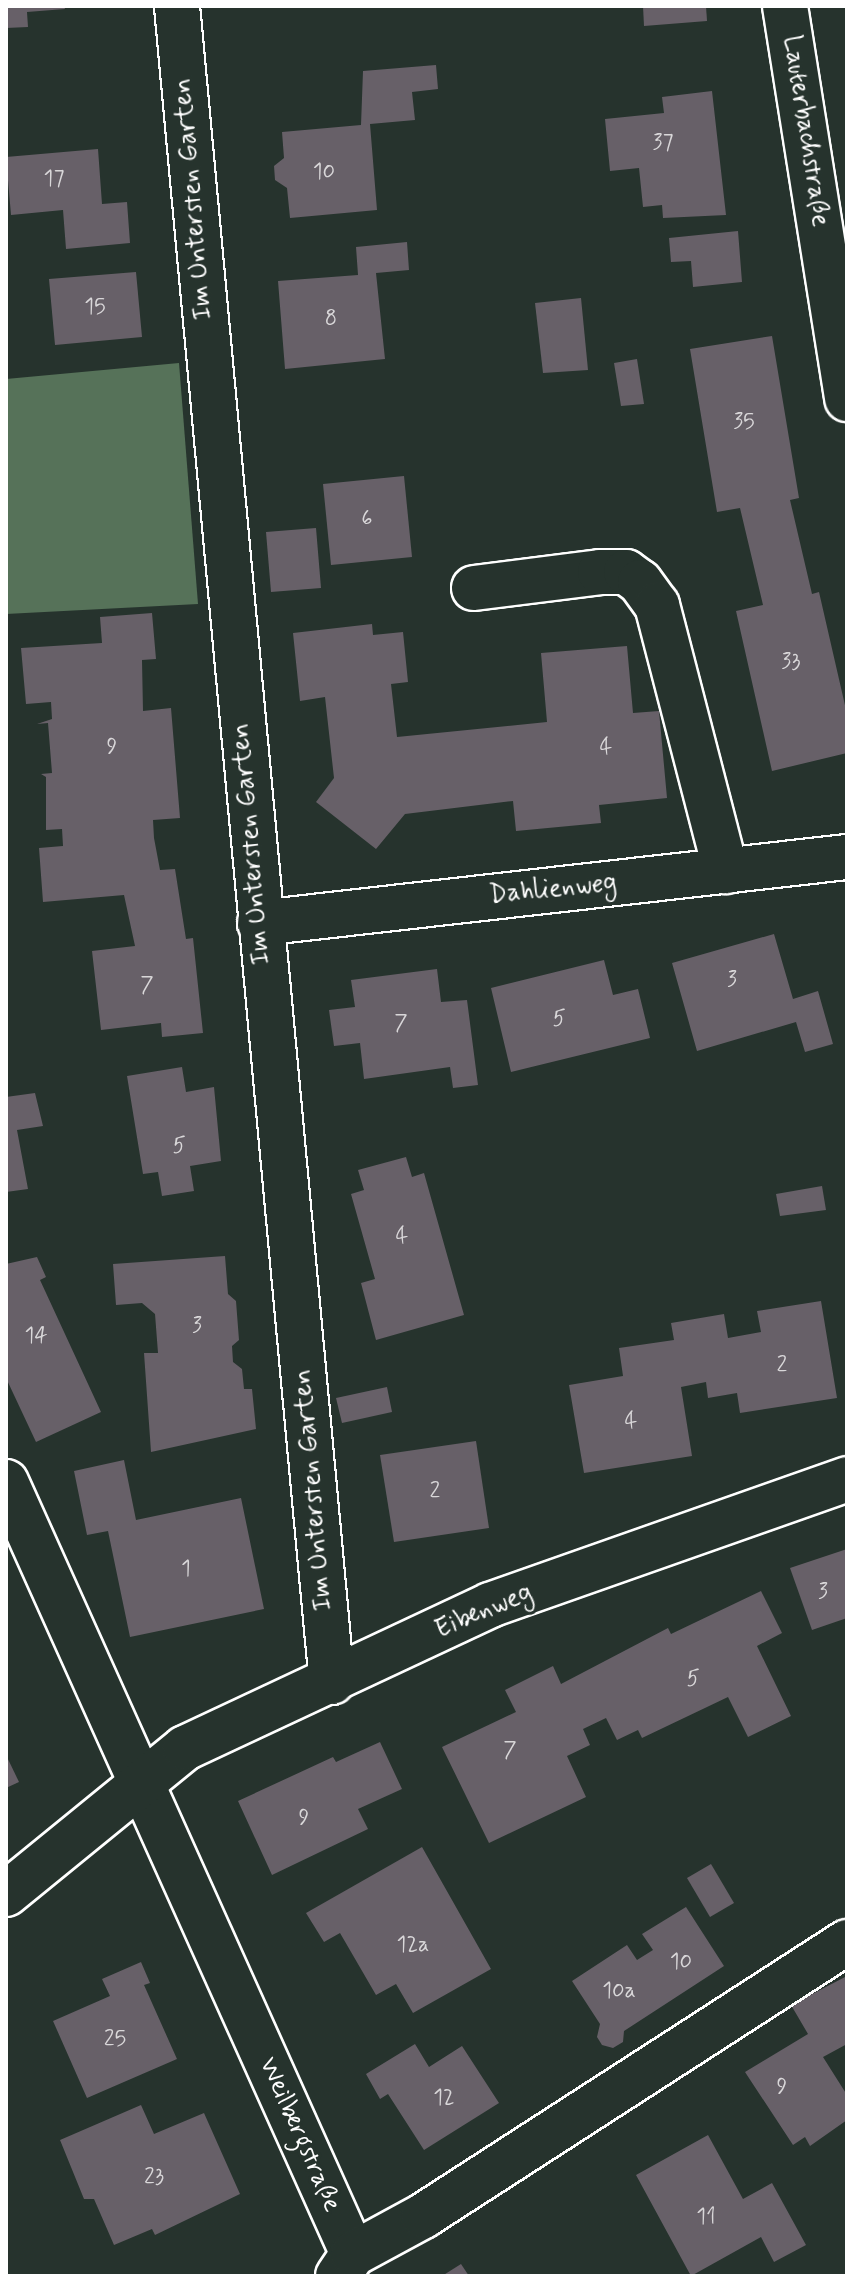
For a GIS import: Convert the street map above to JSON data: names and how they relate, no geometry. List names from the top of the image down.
{
  "streets": {
    "street": [
      "Lauterbachstraße",
      "Im Untersten Garten",
      "Dahlienweg",
      "Eibenweg",
      "Weilbergstraße"
    ]
  },
  "crossings": [
    ["Im Untersten Garten", "Dahlienweg"],
    ["Im Untersten Garten", "Eibenweg"],
    ["Eibenweg", "Weilbergstraße"]
  ],
  "house_numbers": [
    "37",
    "10",
    "17",
    "15",
    "8",
    "35",
    "6",
    "33",
    "9",
    "4",
    "3",
    "7",
    "5",
    "7",
    "5",
    "4",
    "3",
    "14",
    "2",
    "4",
    "2",
    "1",
    "3",
    "5",
    "7",
    "9",
    "12a",
    "10",
    "10a",
    "25",
    "9",
    "12",
    "23",
    "11"
  ]
}
